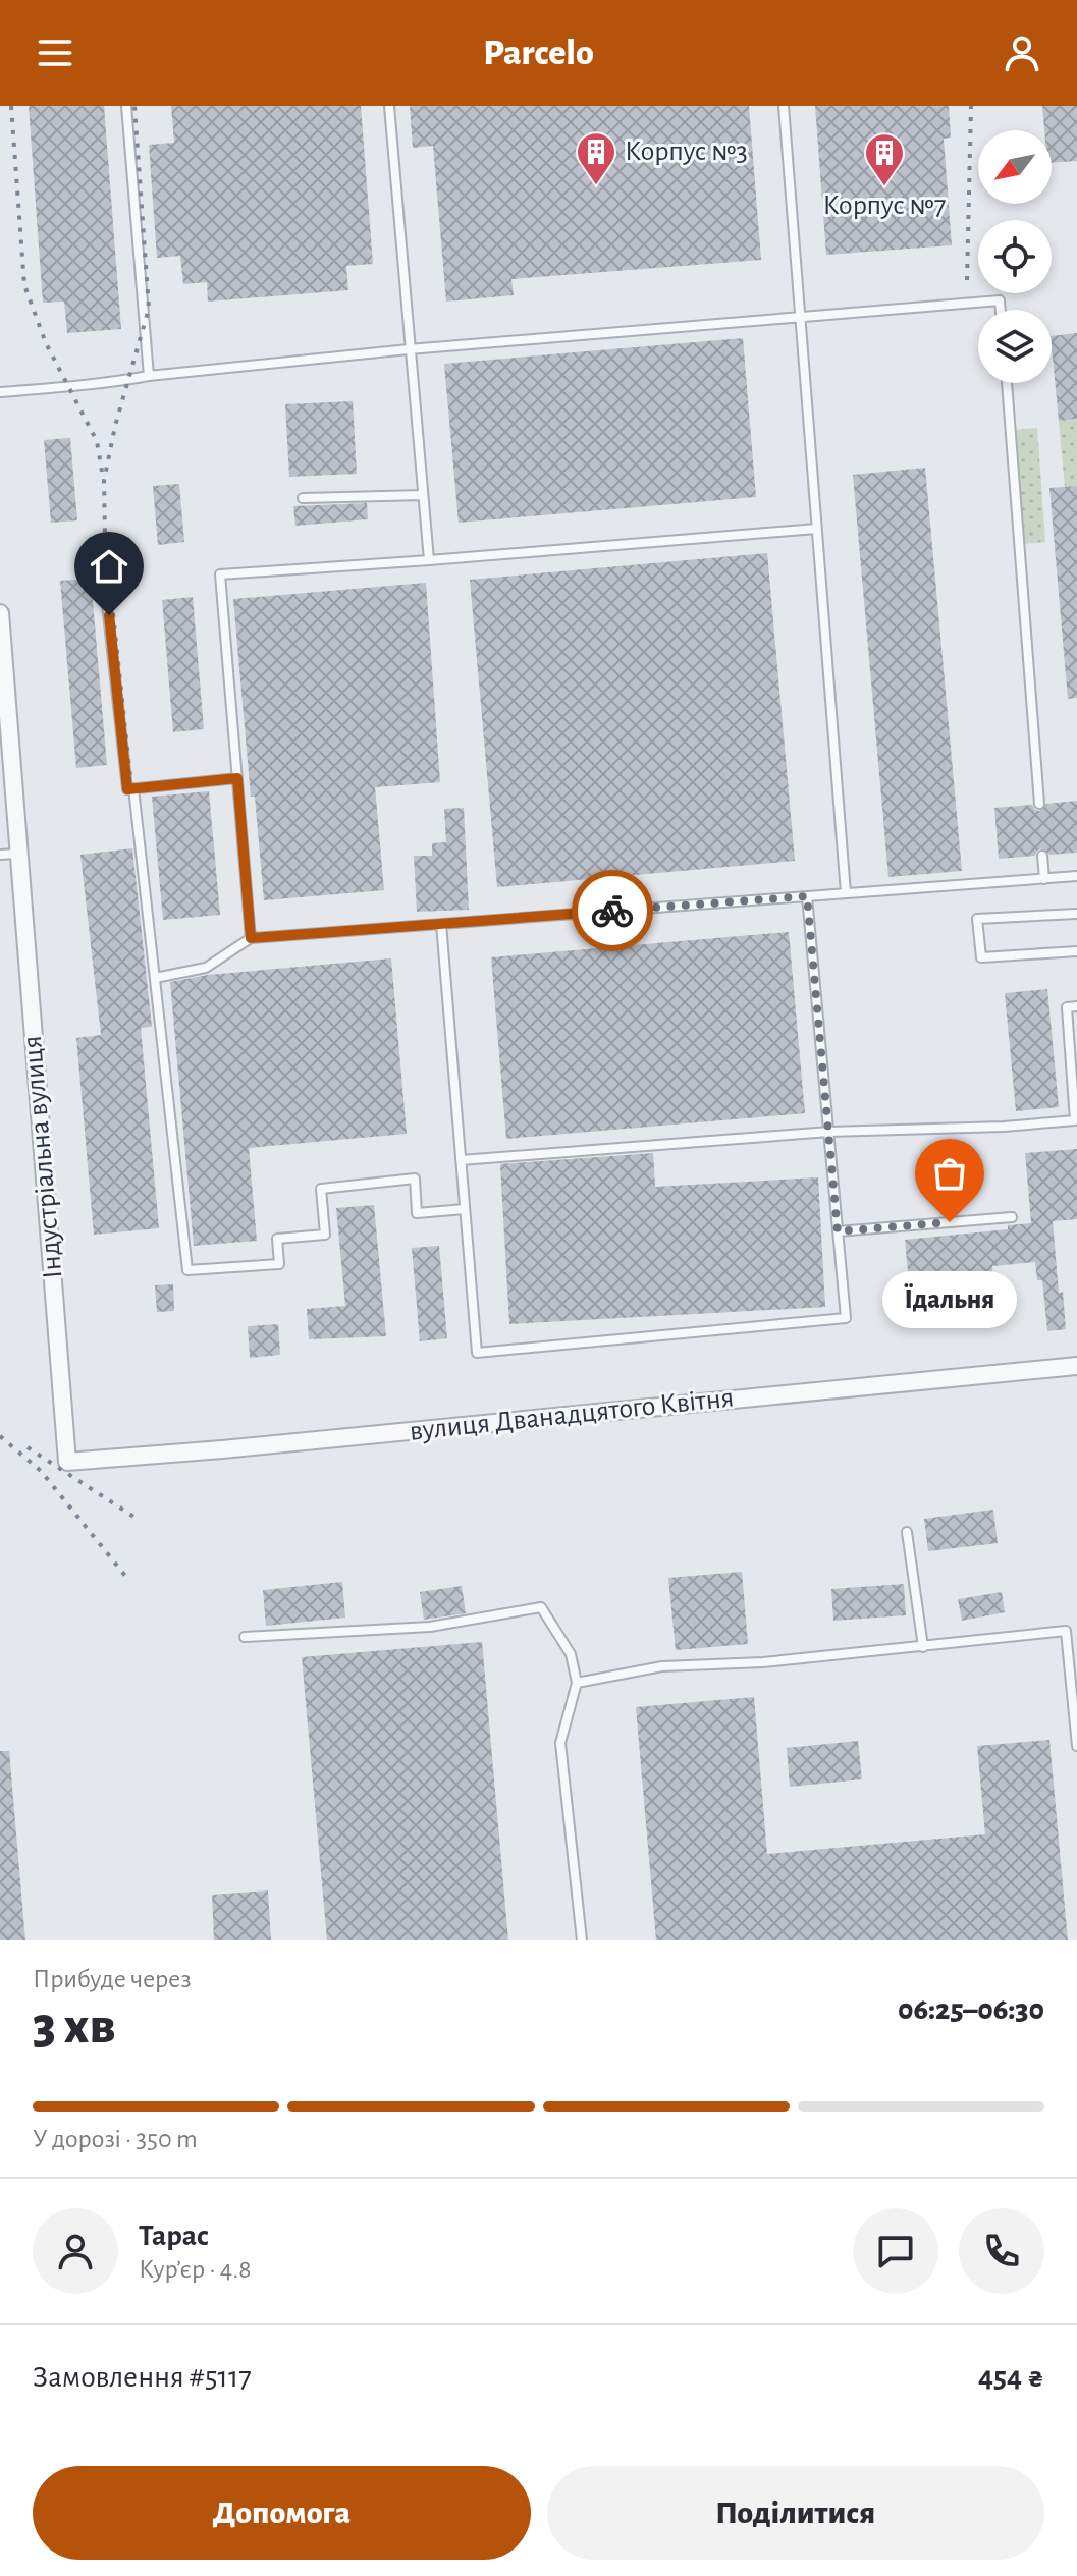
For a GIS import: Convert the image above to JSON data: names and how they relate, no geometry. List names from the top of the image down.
{
  "streets": {
    "street": ["Індустріальна вулиця", "вулиця Дванадцятого Квітня"]
  },
  "crossings": [
    ["Індустріальна вулиця", "вулиця Дванадцятого Квітня"]
  ],
  "places": {
    "building": ["Корпус №3", "Корпус №7"],
    "other": ["Їдальня"]
  },
  "north": "bottom left",
  "page": {
    "header": "Parcelo",
    "bubble": "Їдальня",
    "heading": ["3 хв", "Прибуде через", "06:25–06:30"],
    "panel": [
      "Тарас",
      "Кур’єр · 4.8",
      "Замовлення #5117",
      "454 ₴"
    ],
    "bar": "У дорозі · 350 m",
    "buttons": ["Допомога", "Поділитися"]
  }
}
